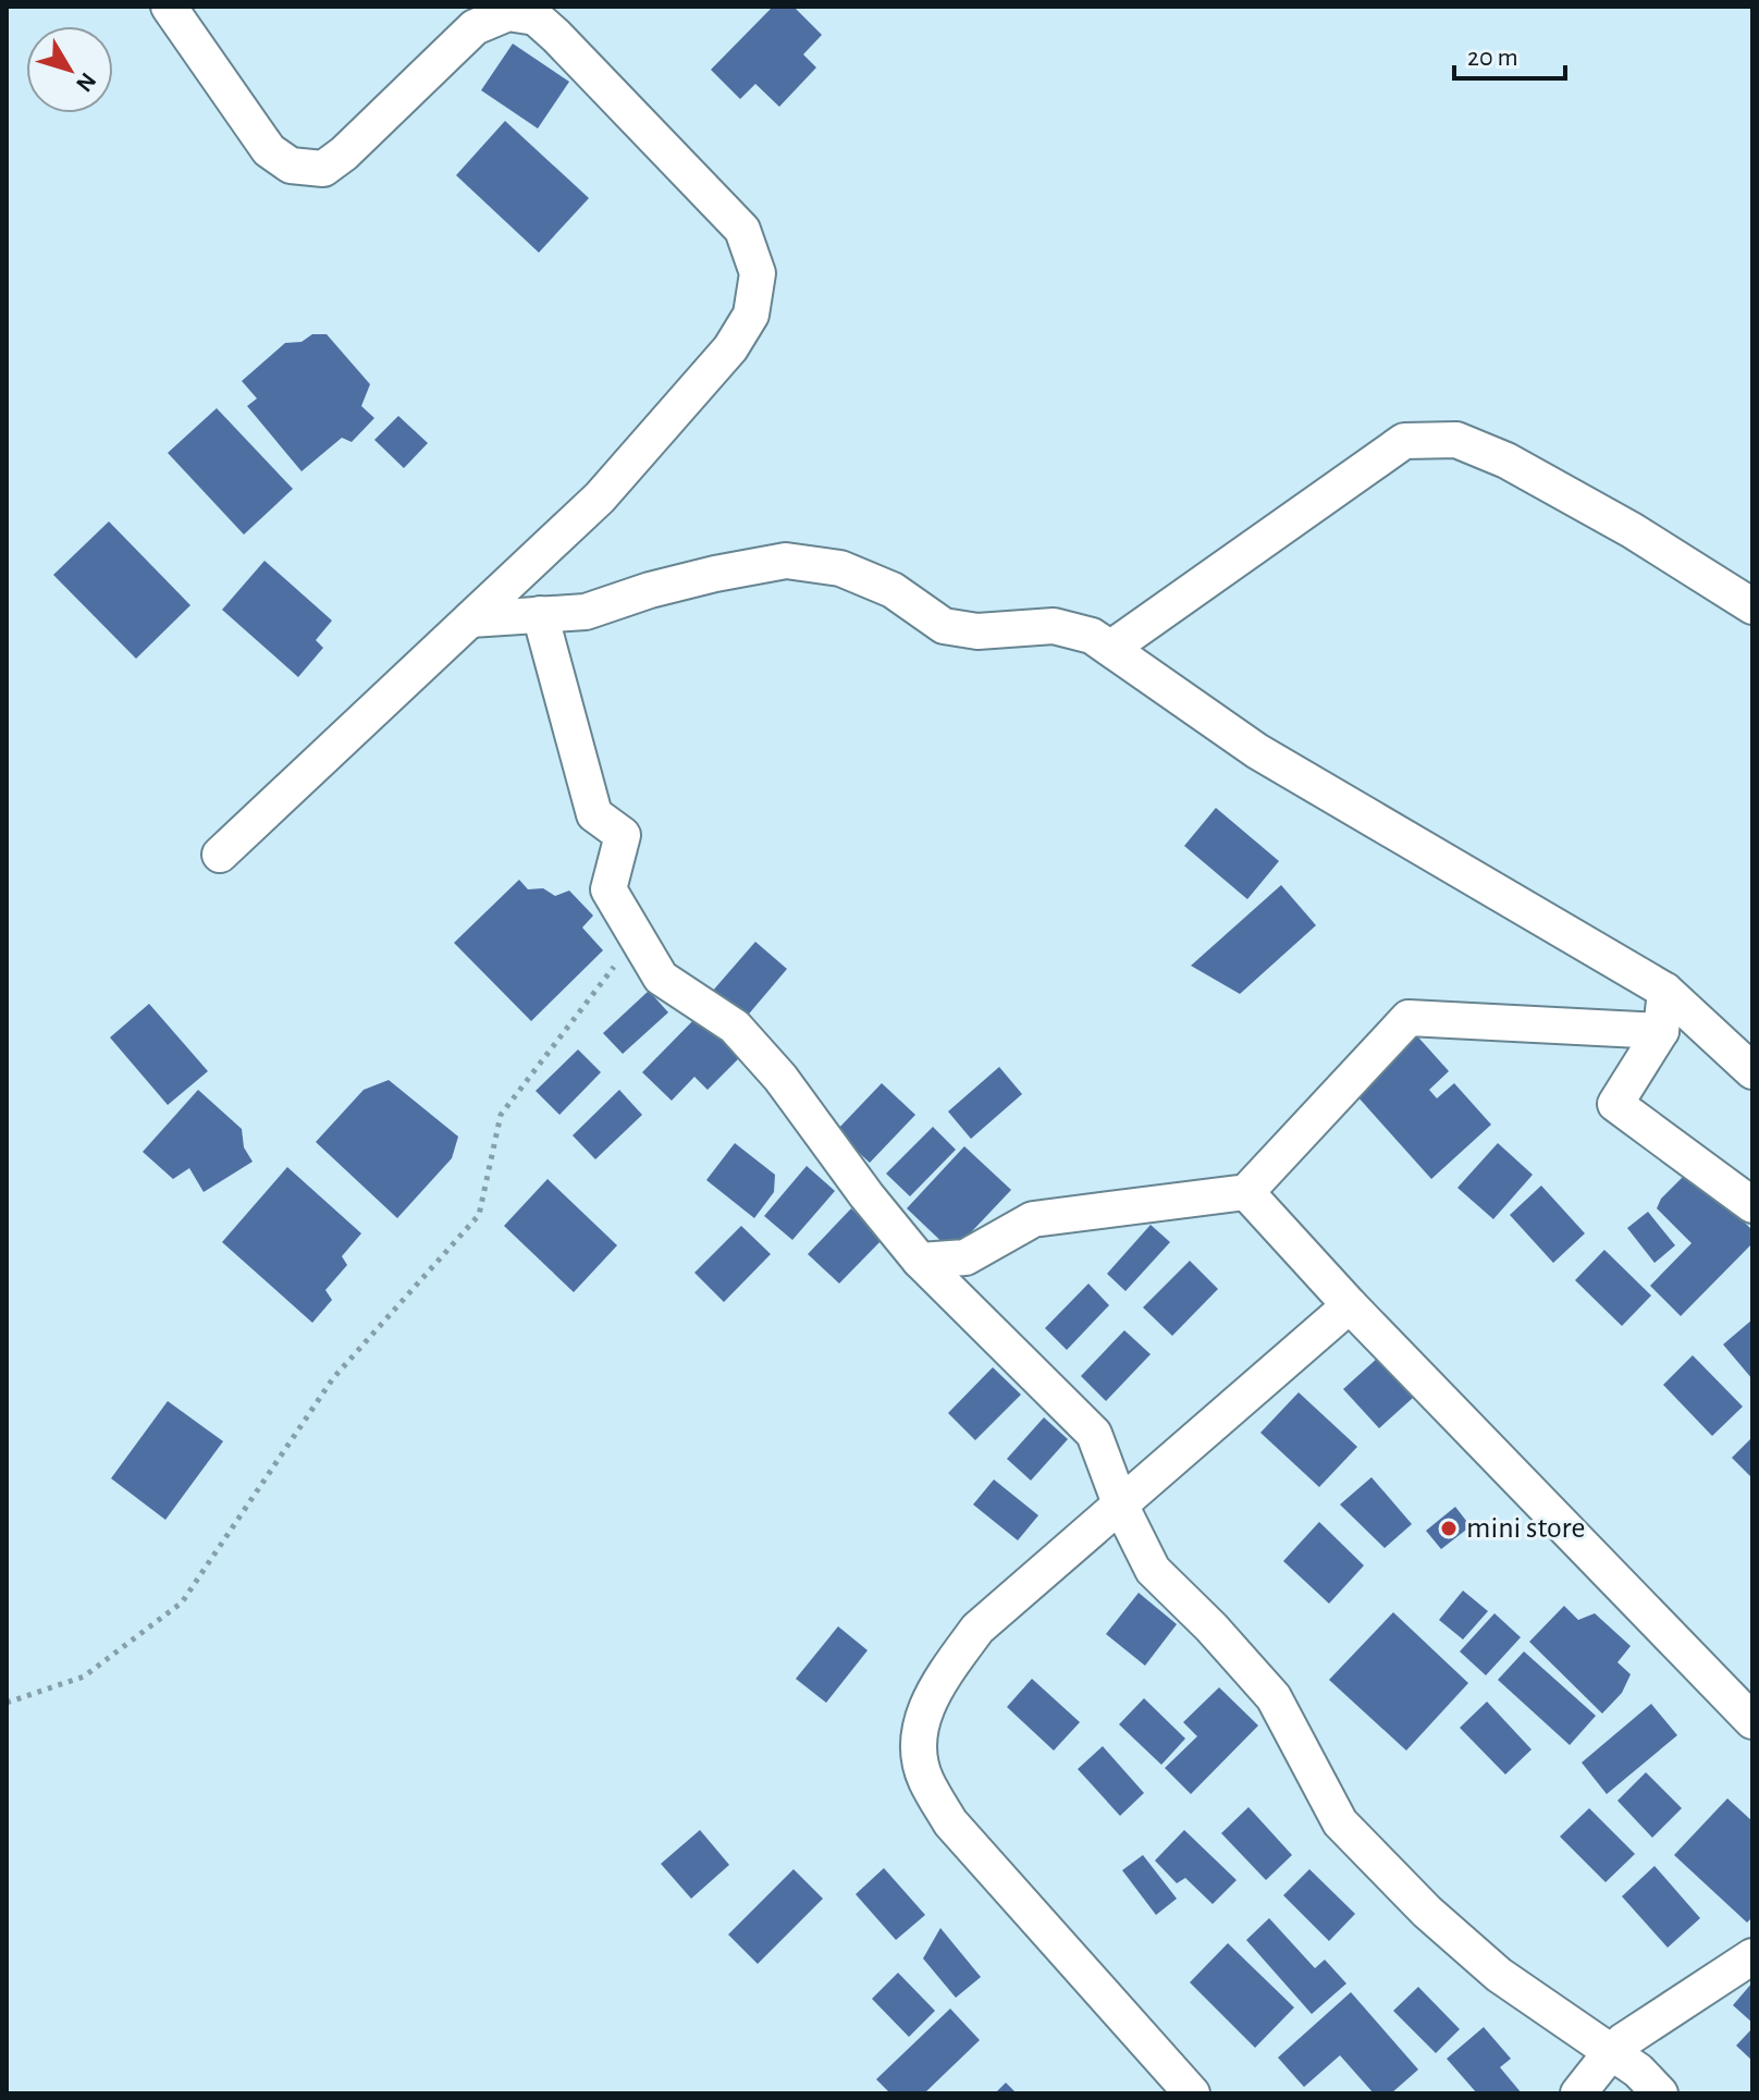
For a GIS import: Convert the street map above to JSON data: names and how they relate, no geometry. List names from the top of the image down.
{
  "places": ["mini store"],
  "scale_bar": "20 m",
  "north": "bottom right"
}
